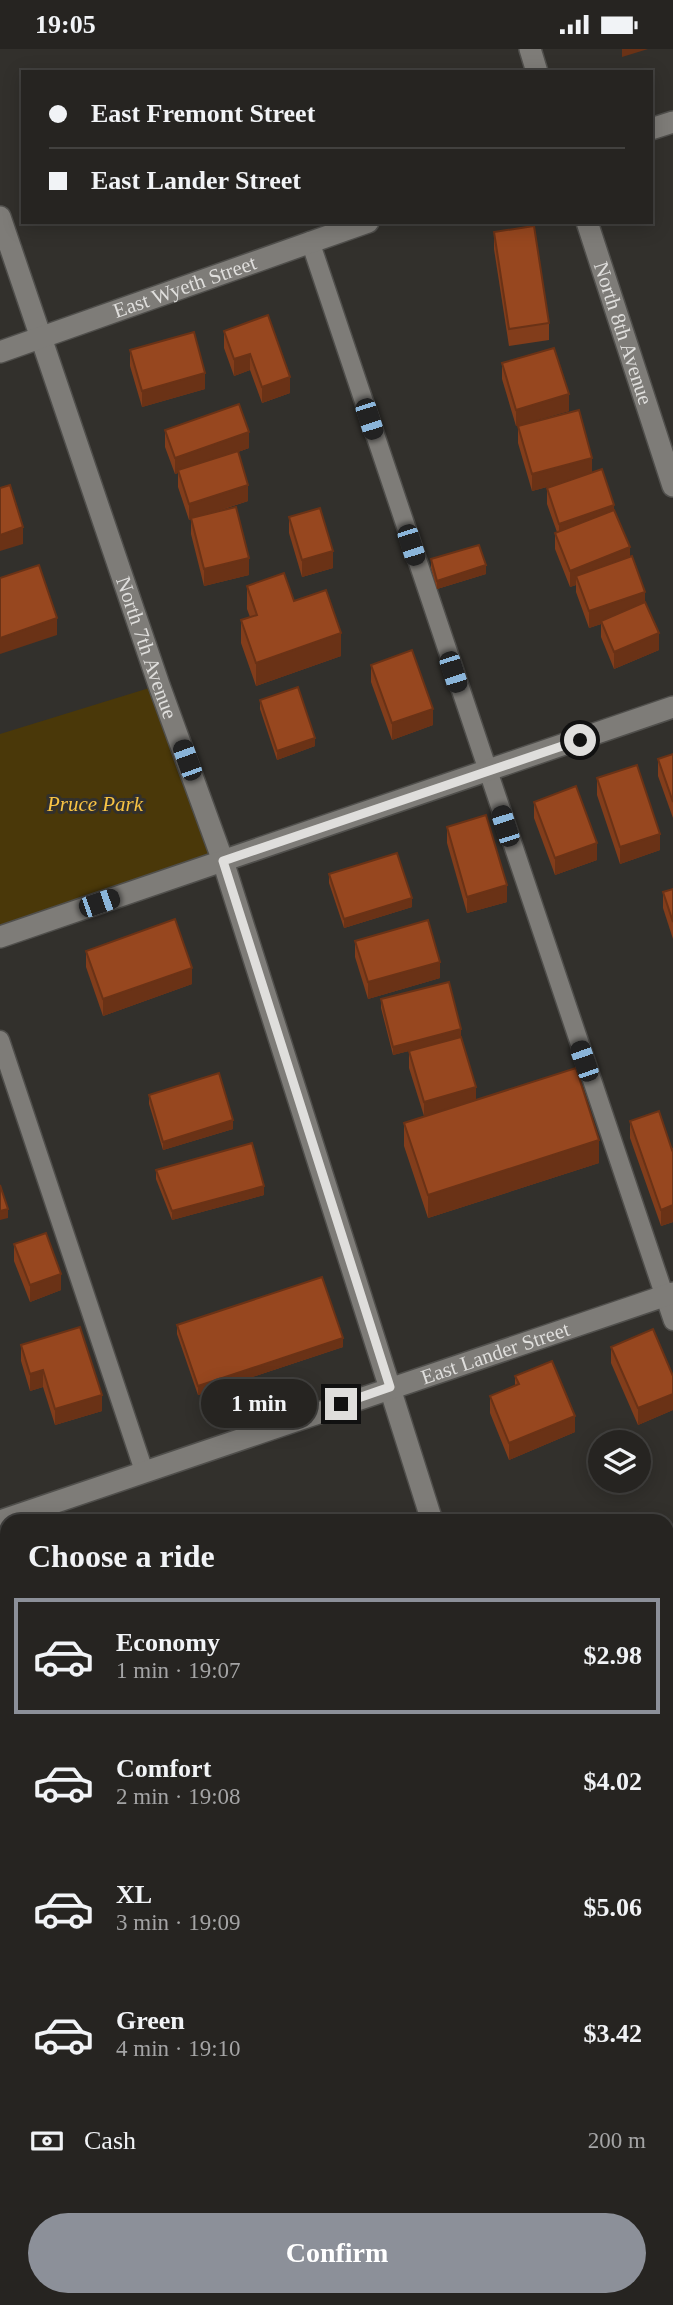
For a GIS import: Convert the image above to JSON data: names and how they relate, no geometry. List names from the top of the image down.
{
  "streets": {
    "street": [
      "East Wyeth Street",
      "North 8th Avenue",
      "North 7th Avenue",
      "East Lander Street"
    ]
  },
  "crossings": [
    ["East Wyeth Street", "North 7th Avenue"],
    ["North 7th Avenue", "East Lander Street"]
  ],
  "parks": ["Pruce Park"],
  "page": {
    "status": "19:05",
    "banner": ["East Fremont Street", "East Lander Street"],
    "bubble": "1 min",
    "heading": "Choose a ride",
    "list": [
      {
        "name": "Economy",
        "note": "1 min · 19:07",
        "value": "$2.98"
      },
      {
        "name": "Comfort",
        "note": "2 min · 19:08",
        "value": "$4.02"
      },
      {
        "name": "XL",
        "note": "3 min · 19:09",
        "value": "$5.06"
      },
      {
        "name": "Green",
        "note": "4 min · 19:10",
        "value": "$3.42"
      }
    ],
    "pay": ["Cash", "200 m"],
    "buttons": "Confirm"
  }
}
